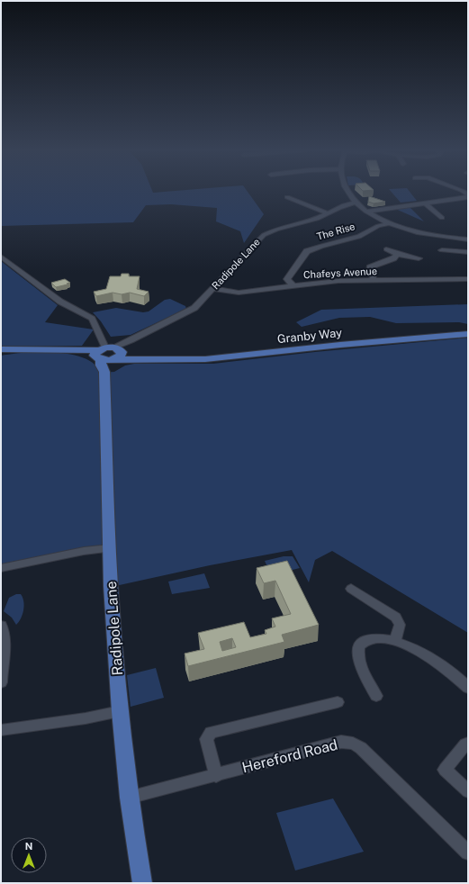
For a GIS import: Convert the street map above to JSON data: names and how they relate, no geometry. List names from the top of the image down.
{
  "streets": {
    "main road": ["Radipole Lane", "Granby Way"],
    "street": ["The Rise", "Chafeys Avenue", "Hereford Road"]
  },
  "crossings": [
    ["The Rise", "Chafeys Avenue"],
    ["Radipole Lane", "Chafeys Avenue"],
    ["Radipole Lane", "Granby Way"],
    ["Radipole Lane", "Hereford Road"]
  ],
  "north": "top"
}
